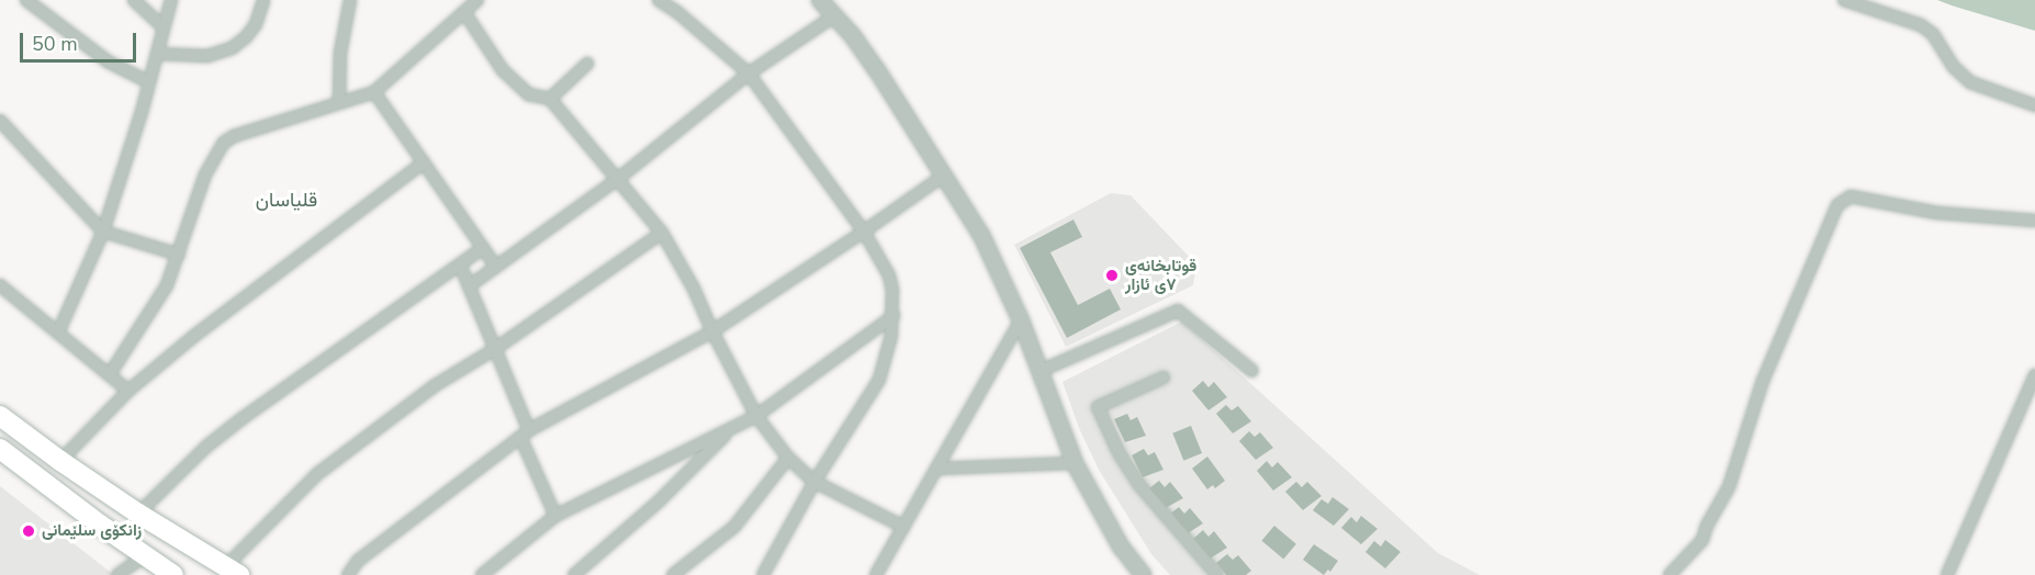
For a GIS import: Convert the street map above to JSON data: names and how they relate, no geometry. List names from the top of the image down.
{
  "districts": ["قلياسان"],
  "places": ["قوتابخانەی ٧ی ئازار", "زانکۆی سلێمانی"],
  "scale_bar": "50 m"
}
